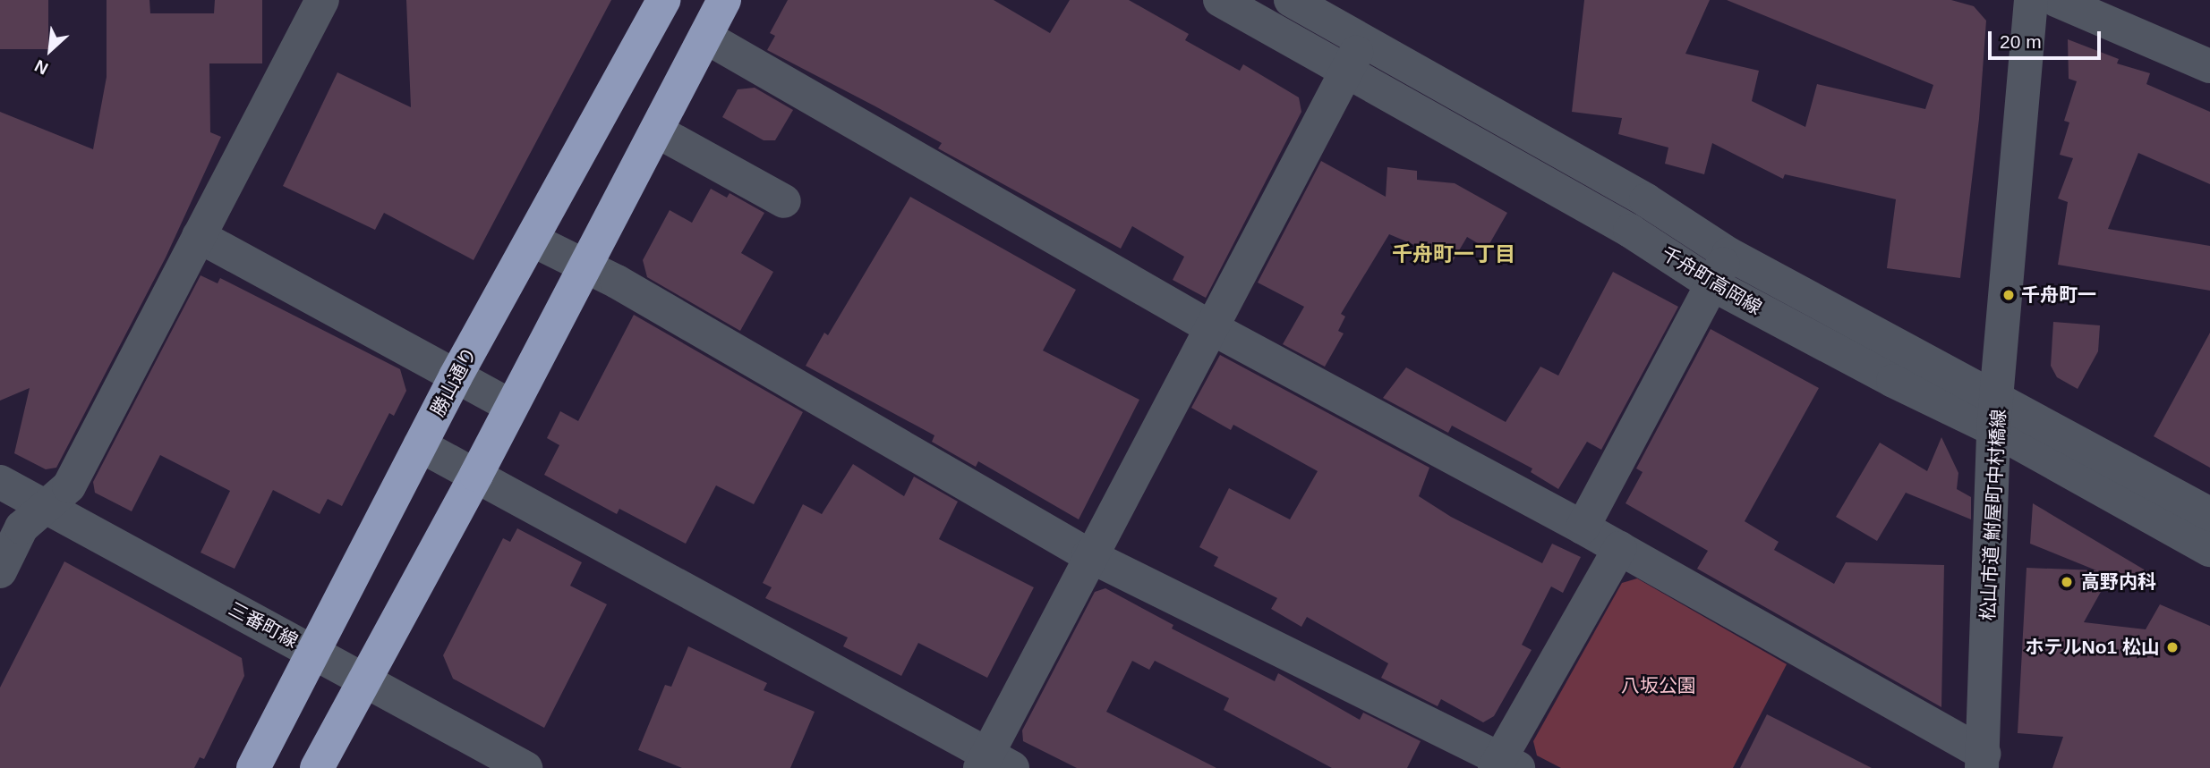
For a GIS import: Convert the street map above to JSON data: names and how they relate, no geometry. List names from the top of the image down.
{
  "streets": {
    "highway": ["勝山通り"],
    "street": ["千舟町高岡線", "松山市道 鮒屋町中村橋線", "三番町線"]
  },
  "crossings": [
    ["千舟町高岡線", "松山市道 鮒屋町中村橋線"],
    ["勝山通り", "三番町線"]
  ],
  "districts": ["千舟町一丁目"],
  "parks": ["八坂公園"],
  "places": ["千舟町一", "高野内科", "ホテルNo1 松山"],
  "scale_bar": "20 m",
  "north": "bottom left"
}
